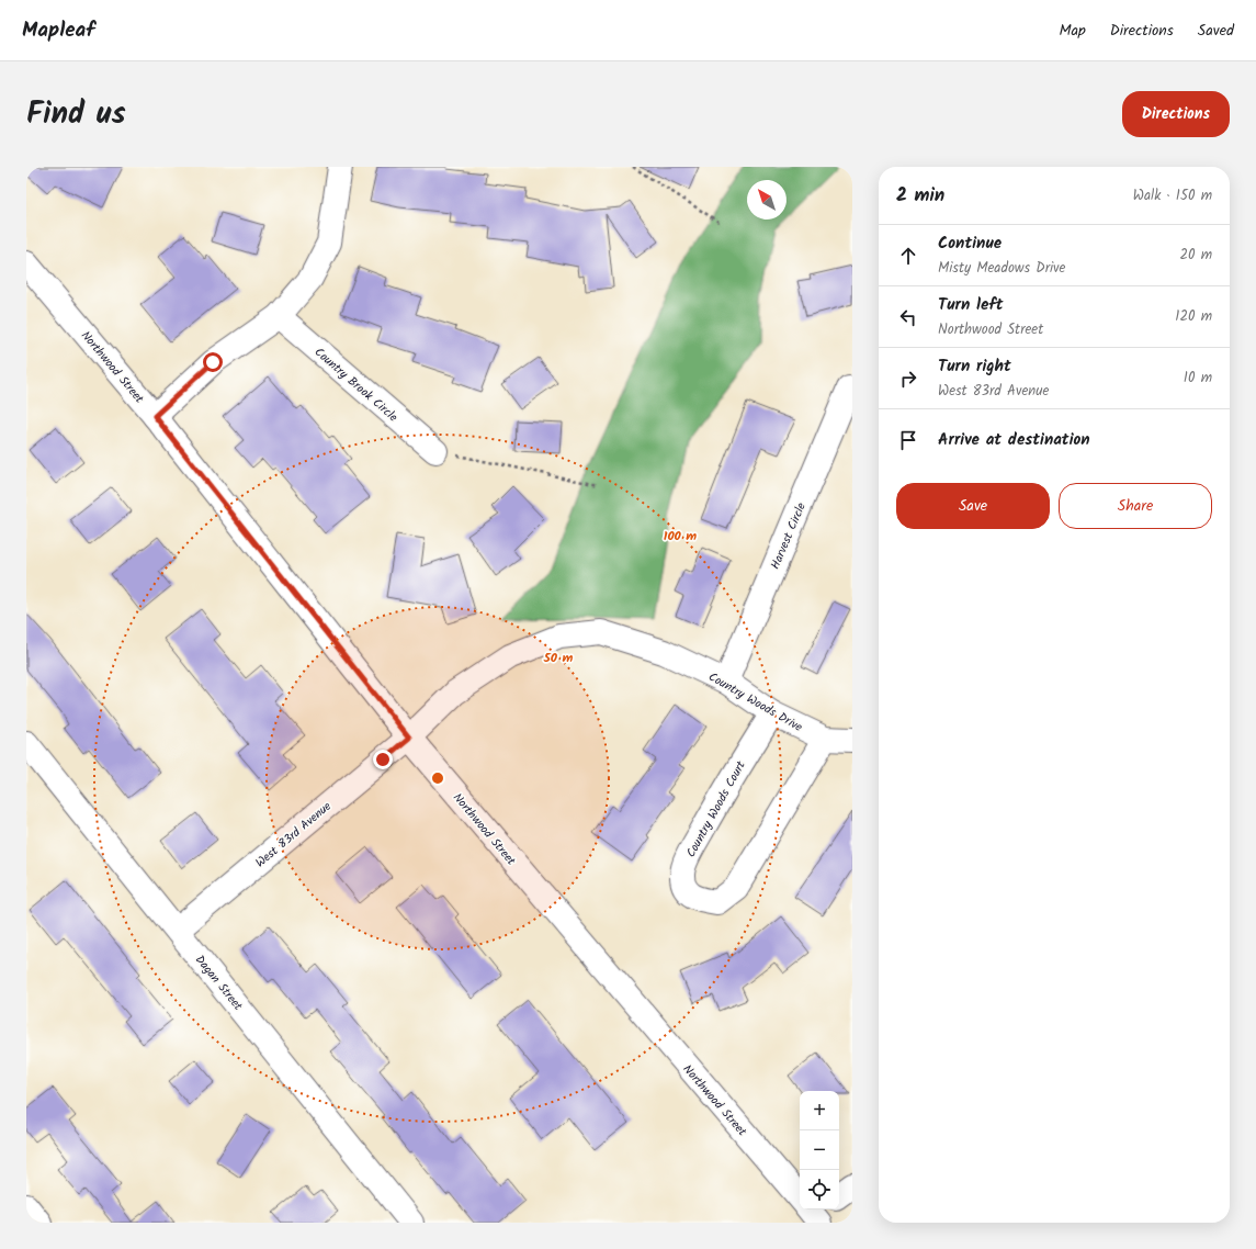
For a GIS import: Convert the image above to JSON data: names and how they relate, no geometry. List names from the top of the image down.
{
  "streets": {
    "street": [
      "Northwood Street",
      "Country Brook Circle",
      "Harvest Circle",
      "Country Woods Drive",
      "Country Woods Court",
      "West 83rd Avenue",
      "Dagan Street"
    ]
  },
  "crossings": [
    ["Northwood Street", "Country Woods Drive"],
    ["Northwood Street", "West 83rd Avenue"],
    ["Harvest Circle", "Country Woods Drive"],
    ["Country Woods Drive", "Country Woods Court"],
    ["Country Woods Drive", "West 83rd Avenue"],
    ["West 83rd Avenue", "Dagan Street"]
  ],
  "north": "top left",
  "page": {
    "header": "Mapleaf",
    "nav": ["Map", "Directions", "Saved"],
    "title": "Find us",
    "buttons": [
      "Directions",
      ["Save", "Share"]
    ],
    "heading": ["2 min", "Walk · 150 m"],
    "list": [
      ["Continue", "Misty Meadows Drive", "20 m"],
      ["Turn left", "Northwood Street", "120 m"],
      ["Turn right", "West 83rd Avenue", "10 m"],
      "Arrive at destination"
    ],
    "map_buttons": ["+", "−"]
  },
  "rings": ["100 m", "50 m"]
}
